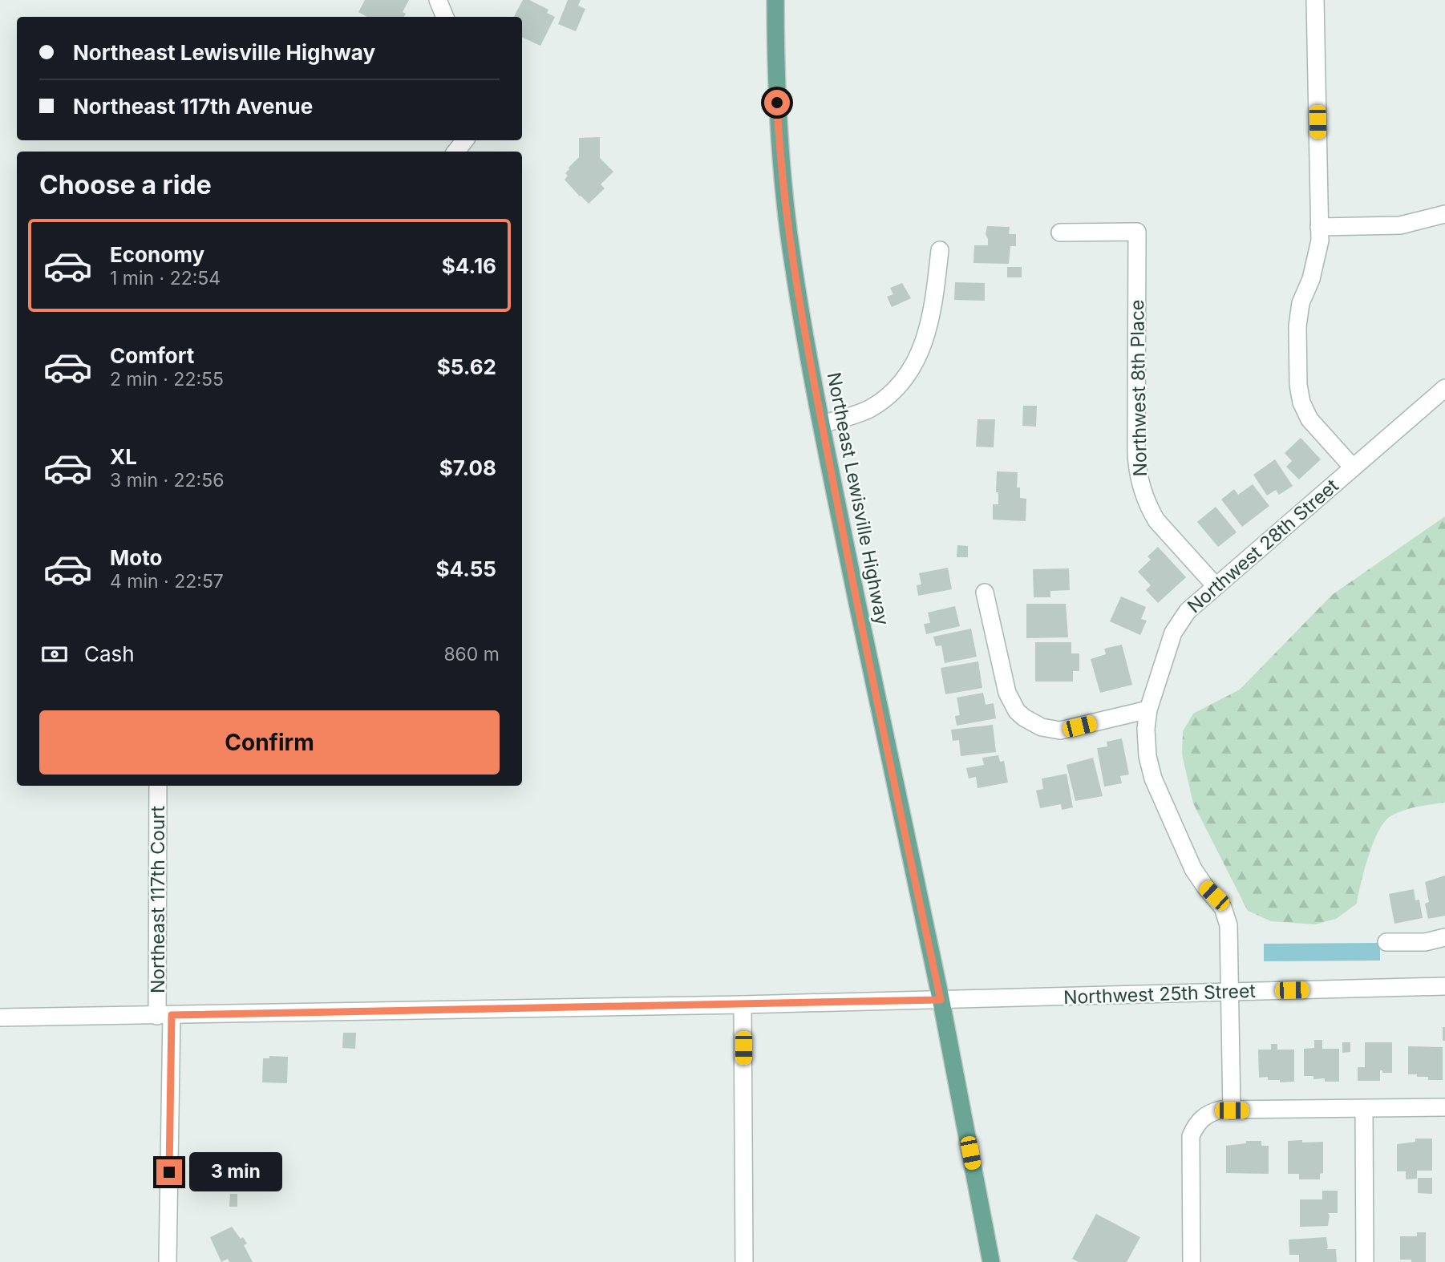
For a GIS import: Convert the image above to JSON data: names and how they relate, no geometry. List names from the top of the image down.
{
  "streets": {
    "main road": ["Northeast Lewisville Highway"],
    "street": [
      "Northwest 8th Place",
      "Northwest 28th Street",
      "Northeast 117th Court",
      "Northwest 25th Street"
    ]
  },
  "crossings": [
    ["Northwest 8th Place", "Northwest 28th Street"],
    ["Northeast Lewisville Highway", "Northwest 25th Street"],
    ["Northwest 28th Street", "Northwest 25th Street"],
    ["Northeast 117th Court", "Northwest 25th Street"]
  ],
  "page": {
    "banner": ["Northeast Lewisville Highway", "Northeast 117th Avenue"],
    "heading": "Choose a ride",
    "list": [
      {
        "name": "Economy",
        "note": "1 min · 22:54",
        "value": "$4.16"
      },
      {
        "name": "Comfort",
        "note": "2 min · 22:55",
        "value": "$5.62"
      },
      {
        "name": "XL",
        "note": "3 min · 22:56",
        "value": "$7.08"
      },
      {
        "name": "Moto",
        "note": "4 min · 22:57",
        "value": "$4.55"
      }
    ],
    "pay": ["Cash", "860 m"],
    "buttons": "Confirm",
    "bubble": "3 min"
  }
}
